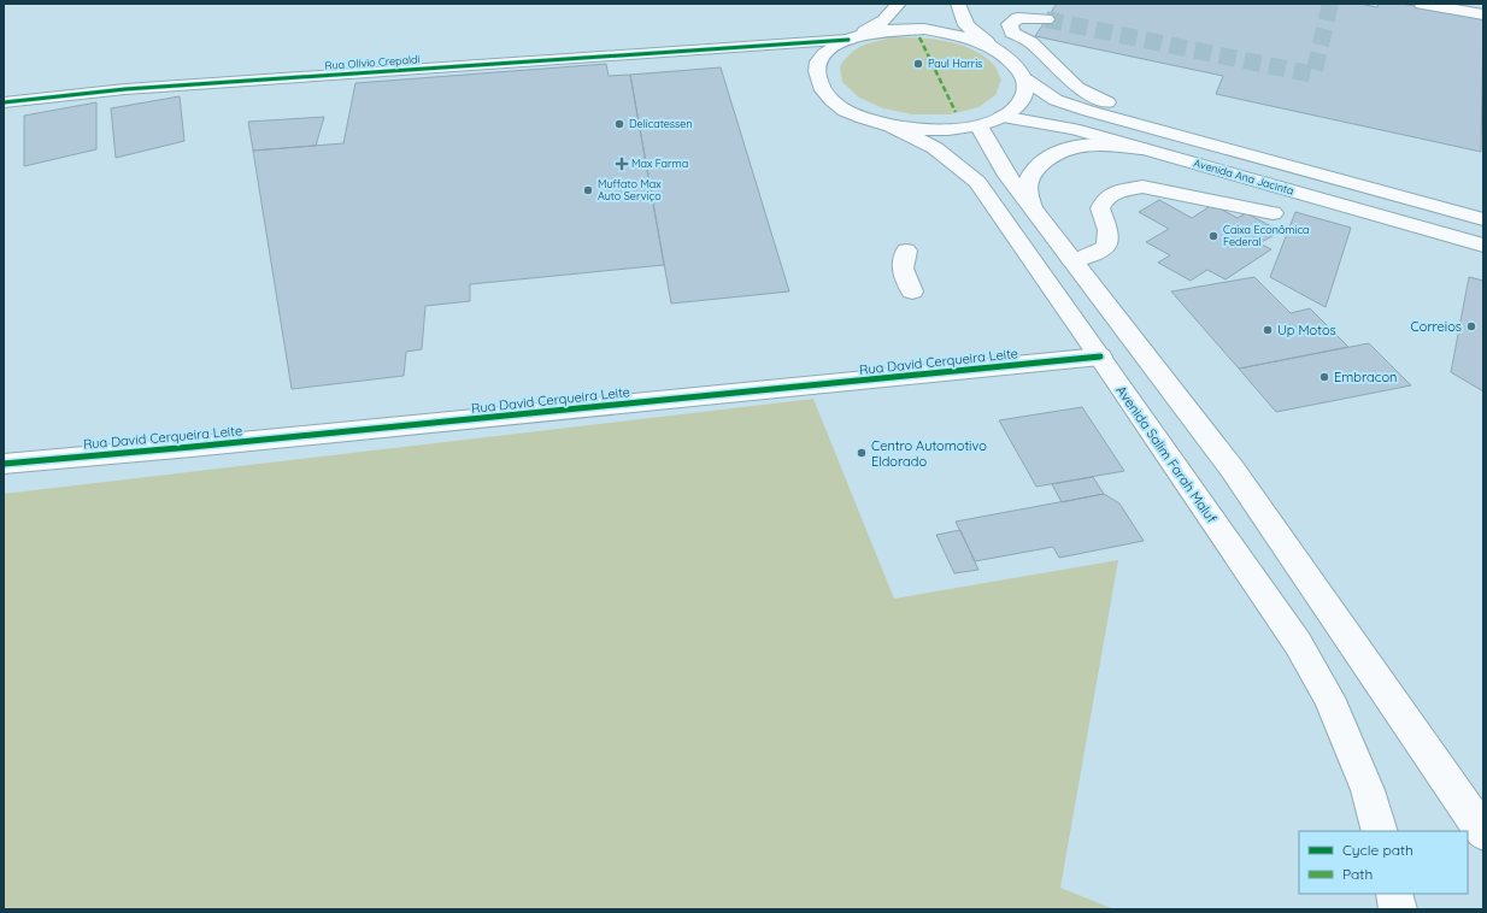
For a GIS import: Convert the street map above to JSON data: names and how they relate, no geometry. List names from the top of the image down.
{
  "streets": {
    "street": [
      "Rua Olívio Crepaldi",
      "Avenida Ana Jacinta",
      "Rua David Cerqueira Leite",
      "Avenida Salim Farah Maluf"
    ]
  },
  "crossings": [
    ["Rua David Cerqueira Leite", "Avenida Salim Farah Maluf"]
  ],
  "places": {
    "other": [
      "Paul Harris",
      "Delicatessen",
      "Muffato Max Auto Serviço",
      "Caixa Econômica Federal",
      "Correios",
      "Up Motos",
      "Embracon",
      "Centro Automotivo Eldorado"
    ],
    "health": ["Max Farma"]
  },
  "legend": ["Cycle path", "Path"]
}
